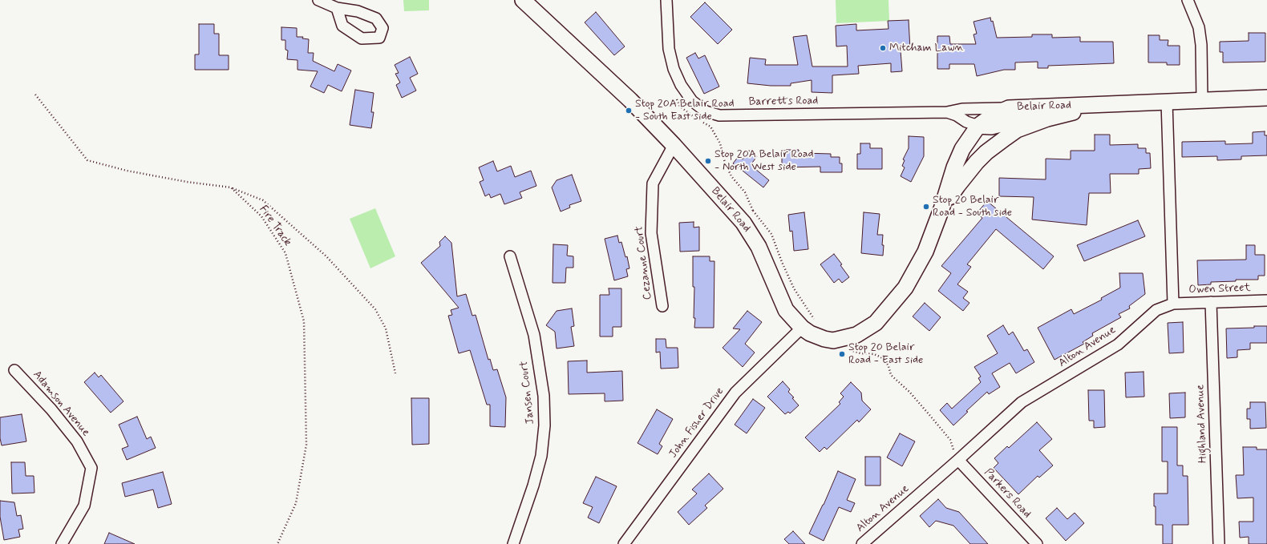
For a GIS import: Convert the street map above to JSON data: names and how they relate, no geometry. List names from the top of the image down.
{
  "streets": {
    "main road": ["Belair Road"],
    "street": [
      "Barretts Road",
      "Cezanne Court",
      "Owen Street",
      "Alton Avenue",
      "Jansen Court",
      "Adamson Avenue",
      "John Fisher Drive",
      "Highland Avenue",
      "Parkers Road"
    ],
    "path": ["Fire Track"]
  },
  "crossings": [
    ["Barretts Road", "Belair Road"],
    ["Belair Road", "Cezanne Court"],
    ["Belair Road", "John Fisher Drive"],
    ["Owen Street", "Alton Avenue"],
    ["Owen Street", "Highland Avenue"],
    ["Alton Avenue", "Parkers Road"]
  ],
  "places": [
    "Mitcham Lawn",
    "Stop 20A Belair Road - South East side",
    "Stop 20A Belair Road - North West side",
    "Stop 20 Belair Road - South side",
    "Stop 20 Belair Road - East side"
  ]
}
